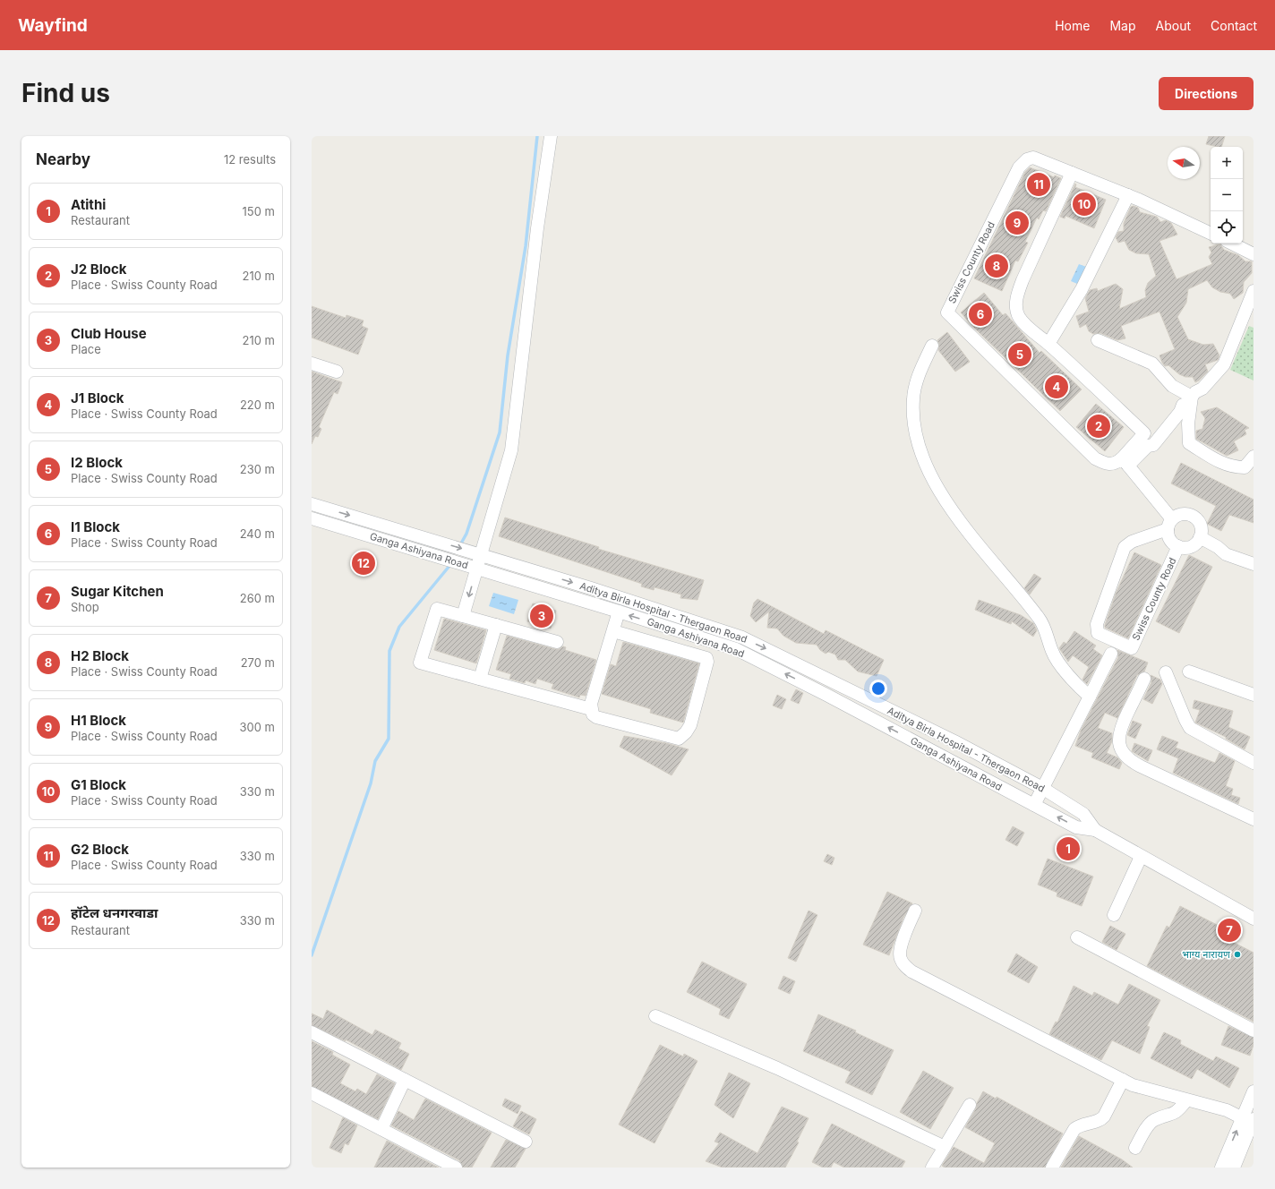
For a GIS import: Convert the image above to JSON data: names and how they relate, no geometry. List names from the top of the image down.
{
  "streets": {
    "street": ["Swiss County Road", "Ganga Ashiyana Road", "Aditya Birla Hospital - Thergaon Road"]
  },
  "crossings": [
    ["Ganga Ashiyana Road", "Aditya Birla Hospital - Thergaon Road"]
  ],
  "one_way": ["Ganga Ashiyana Road", "Aditya Birla Hospital - Thergaon Road"],
  "places": ["भाग्य नारायण"],
  "north": "left",
  "page": {
    "header": "Wayfind",
    "nav": [
      "Home",
      "Map",
      "About",
      "Contact"
    ],
    "buttons": "Directions",
    "title": "Find us",
    "heading": ["Nearby", "12 results"],
    "map_buttons": ["+", "−"],
    "pins": [
      "11",
      "10",
      "9",
      "8",
      "6",
      "5",
      "4",
      "2",
      "12",
      "3",
      "1",
      "7"
    ],
    "list": [
      {
        "mark": "1",
        "name": "Atithi",
        "note": "Restaurant",
        "value": "150 m"
      },
      {
        "mark": "2",
        "name": "J2 Block",
        "note": "Place · Swiss County Road",
        "value": "210 m"
      },
      {
        "mark": "3",
        "name": "Club House",
        "note": "Place",
        "value": "210 m"
      },
      {
        "mark": "4",
        "name": "J1 Block",
        "note": "Place · Swiss County Road",
        "value": "220 m"
      },
      {
        "mark": "5",
        "name": "I2 Block",
        "note": "Place · Swiss County Road",
        "value": "230 m"
      },
      {
        "mark": "6",
        "name": "I1 Block",
        "note": "Place · Swiss County Road",
        "value": "240 m"
      },
      {
        "mark": "7",
        "name": "Sugar Kitchen",
        "note": "Shop",
        "value": "260 m"
      },
      {
        "mark": "8",
        "name": "H2 Block",
        "note": "Place · Swiss County Road",
        "value": "270 m"
      },
      {
        "mark": "9",
        "name": "H1 Block",
        "note": "Place · Swiss County Road",
        "value": "300 m"
      },
      {
        "mark": "10",
        "name": "G1 Block",
        "note": "Place · Swiss County Road",
        "value": "330 m"
      },
      {
        "mark": "11",
        "name": "G2 Block",
        "note": "Place · Swiss County Road",
        "value": "330 m"
      },
      {
        "mark": "12",
        "name": "हॉटेल धनगरवाडा",
        "note": "Restaurant",
        "value": "330 m"
      }
    ]
  }
}
